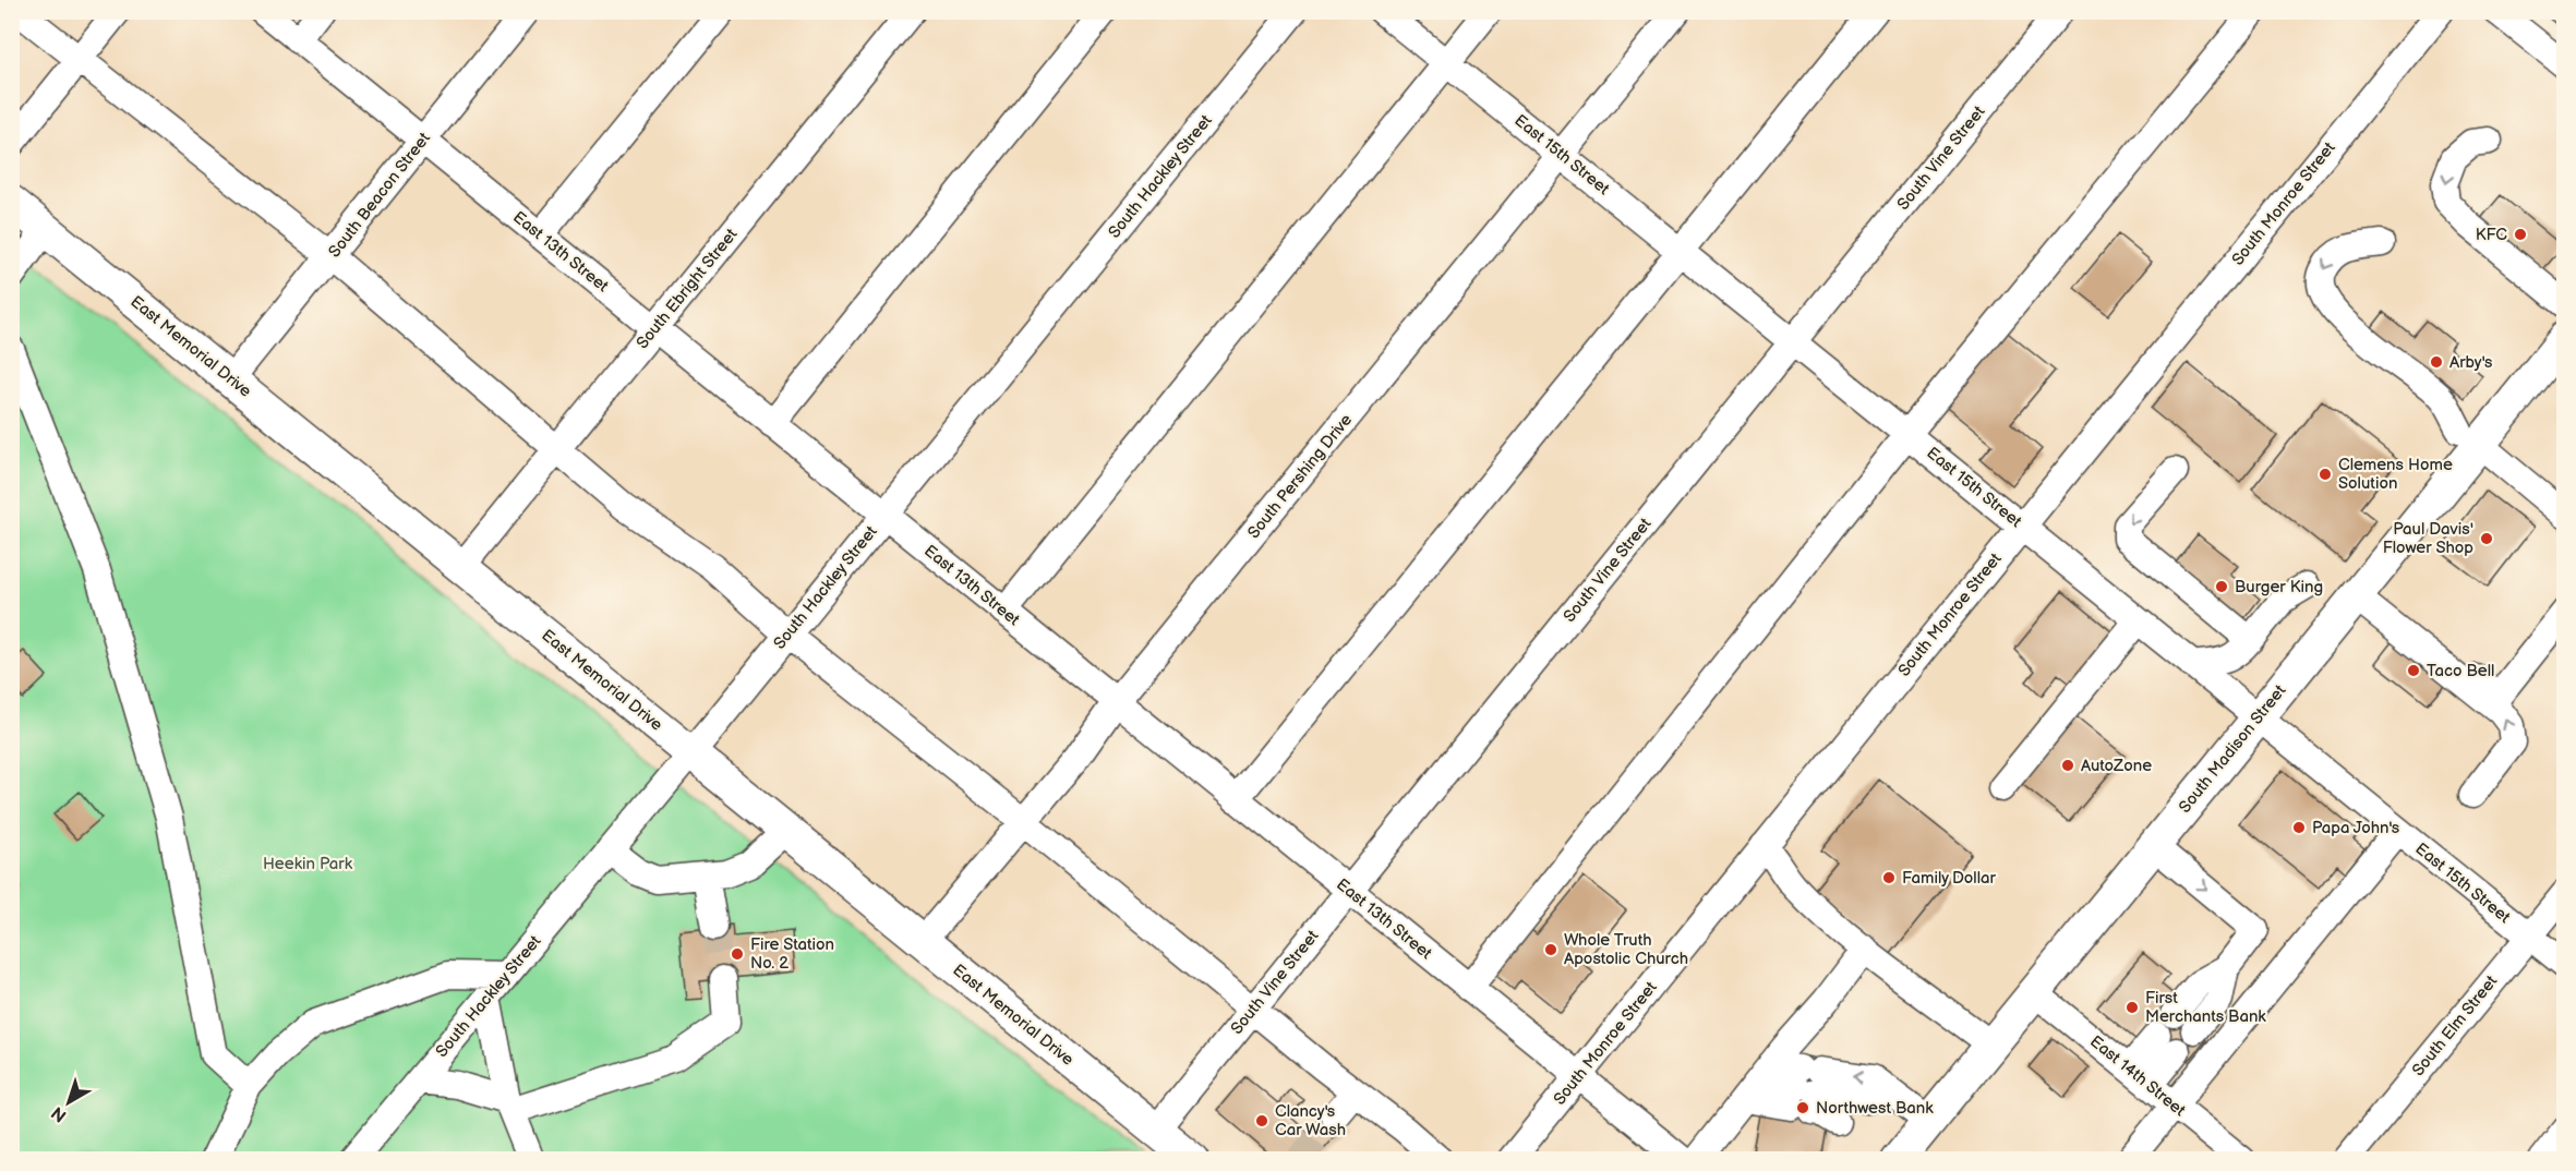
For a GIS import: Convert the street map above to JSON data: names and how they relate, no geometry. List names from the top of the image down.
{
  "streets": {
    "main road": ["East Memorial Drive", "South Madison Street"],
    "street": [
      "East 15th Street",
      "South Vine Street",
      "South Hackley Street",
      "South Beacon Street",
      "South Monroe Street",
      "East 13th Street",
      "South Ebright Street",
      "South Pershing Drive",
      "South Elm Street",
      "East 14th Street"
    ]
  },
  "crossings": [
    ["East 15th Street", "South Vine Street"],
    ["East 15th Street", "South Monroe Street"],
    ["East 15th Street", "South Pershing Drive"],
    ["East 15th Street", "South Madison Street"],
    ["East 15th Street", "South Elm Street"],
    ["South Vine Street", "East 13th Street"],
    ["South Vine Street", "East Memorial Drive"],
    ["South Hackley Street", "East 13th Street"],
    ["South Hackley Street", "East Memorial Drive"],
    ["South Beacon Street", "East 13th Street"],
    ["South Beacon Street", "East Memorial Drive"],
    ["South Monroe Street", "East 13th Street"],
    ["East 13th Street", "South Ebright Street"],
    ["East 13th Street", "South Pershing Drive"],
    ["South Ebright Street", "East Memorial Drive"],
    ["East Memorial Drive", "South Pershing Drive"],
    ["South Madison Street", "East 14th Street"]
  ],
  "parks": ["Heekin Park"],
  "places": [
    "KFC",
    "Arby's",
    "Clemens Home Solution",
    "Paul Davis' Flower Shop",
    "Burger King",
    "Taco Bell",
    "AutoZone",
    "Papa John's",
    "Family Dollar",
    "Whole Truth Apostolic Church",
    "Fire Station No. 2",
    "First Merchants Bank",
    "Northwest Bank",
    "Clancy's Car Wash"
  ],
  "north": "bottom left"
}
